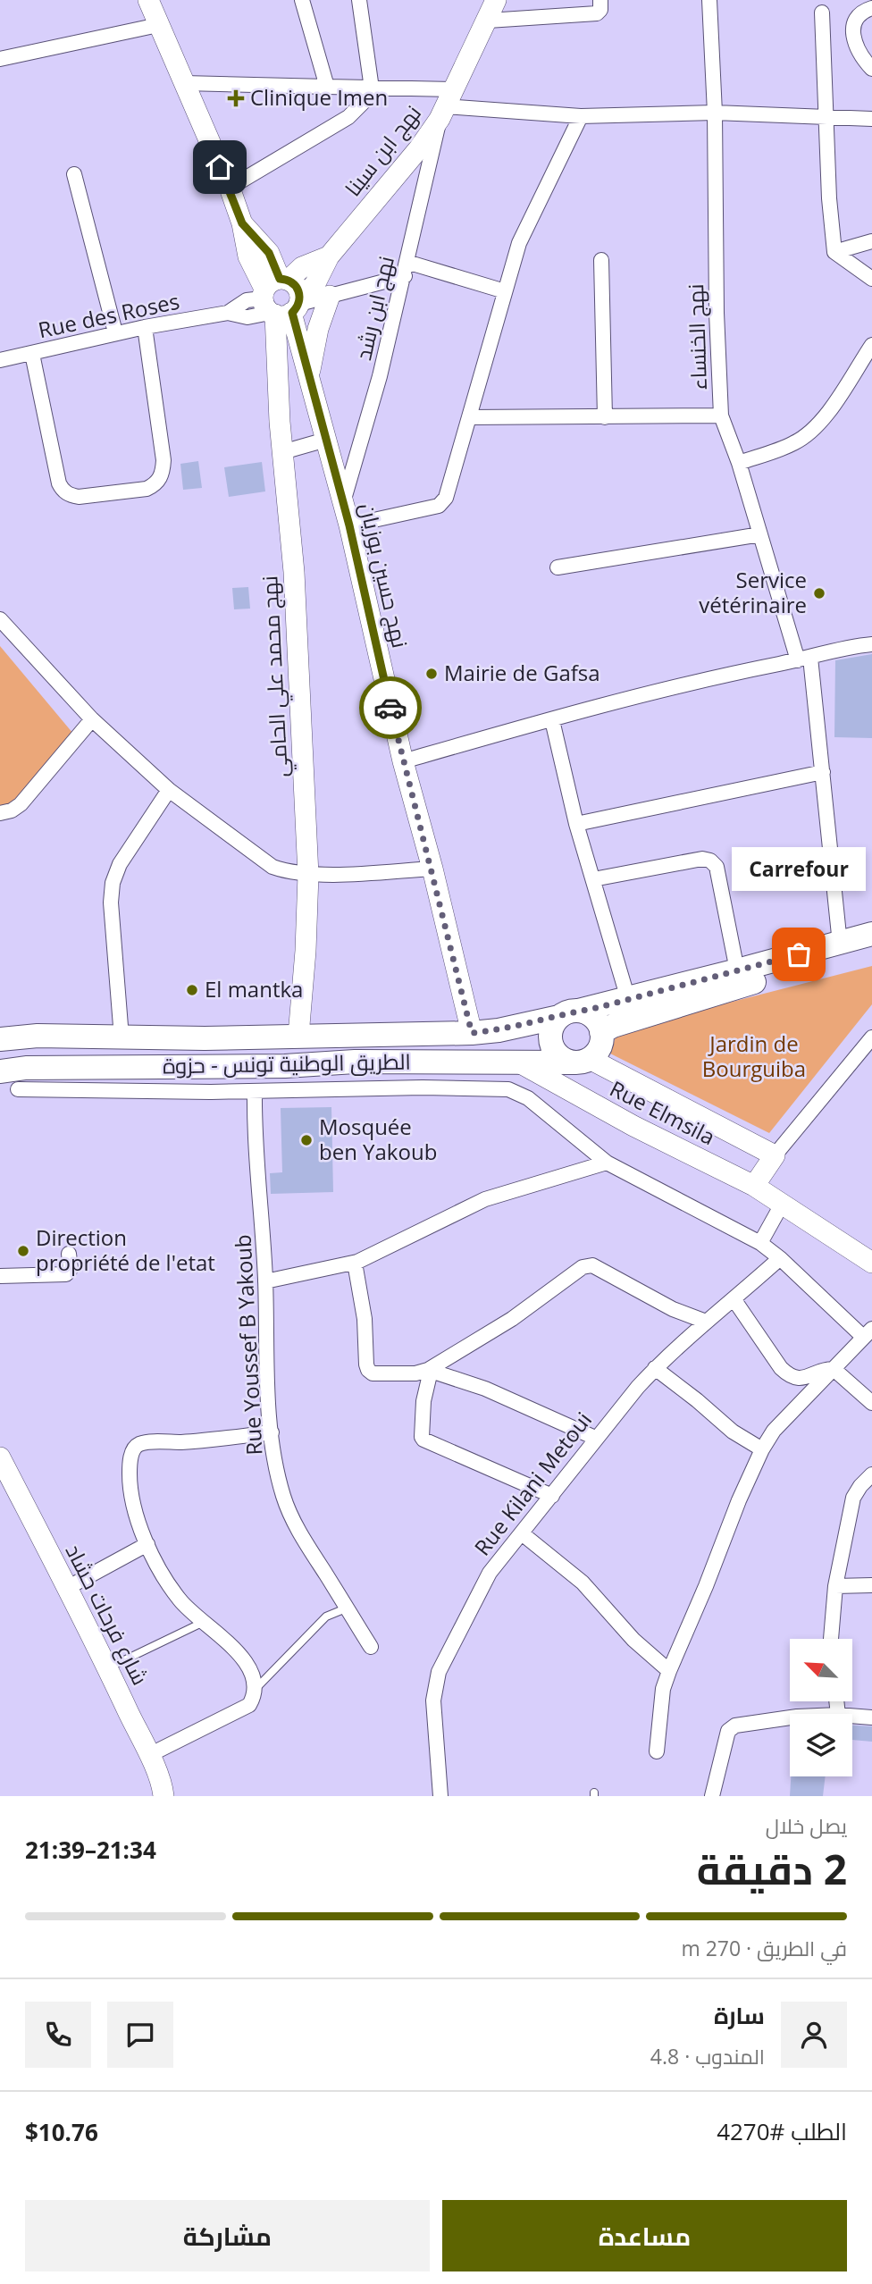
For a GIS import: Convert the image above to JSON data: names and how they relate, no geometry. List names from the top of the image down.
{
  "streets": {
    "main road": ["الطريق الوطنية تونس - حزوة"],
    "street": [
      "نهج ابن سينا",
      "نهج ابن رشد",
      "Rue des Roses",
      "نهج الخنساء",
      "نهج حسين بوزيان",
      "نهج محمد علي الحامي",
      "Rue Elmsila",
      "Rue Youssef B Yakoub",
      "Rue Kilani Metoui",
      "شارع فرحات حشاد"
    ]
  },
  "crossings": [
    ["نهج ابن سينا", "نهج ابن رشد"],
    ["نهج ابن سينا", "Rue des Roses"],
    ["نهج ابن سينا", "نهج حسين بوزيان"],
    ["نهج ابن سينا", "نهج محمد علي الحامي"],
    ["نهج ابن رشد", "Rue des Roses"],
    ["نهج ابن رشد", "نهج حسين بوزيان"],
    ["Rue des Roses", "نهج حسين بوزيان"],
    ["Rue des Roses", "نهج محمد علي الحامي"],
    ["نهج الخنساء", "الطريق الوطنية تونس - حزوة"],
    ["نهج حسين بوزيان", "نهج محمد علي الحامي"],
    ["نهج حسين بوزيان", "الطريق الوطنية تونس - حزوة"],
    ["نهج محمد علي الحامي", "الطريق الوطنية تونس - حزوة"],
    ["الطريق الوطنية تونس - حزوة", "Rue Elmsila"]
  ],
  "parks": ["Jardin de Bourguiba"],
  "places": {
    "health": ["Clinique Imen"],
    "other": [
      "Service vétérinaire",
      "Mairie de Gafsa",
      "Carrefour",
      "El mantka",
      "Mosquée ben Yakoub",
      "Direction propriété de l'etat"
    ]
  },
  "north": "top left",
  "page": {
    "bubble": "Carrefour",
    "heading": ["2 دقيقة", "يصل خلال", "21:34–21:39"],
    "panel": [
      "سارة",
      "المندوب · 4.8",
      "الطلب #4270",
      "$10.76"
    ],
    "bar": "في الطريق · 270 m",
    "buttons": ["مساعدة", "مشاركة"]
  }
}
